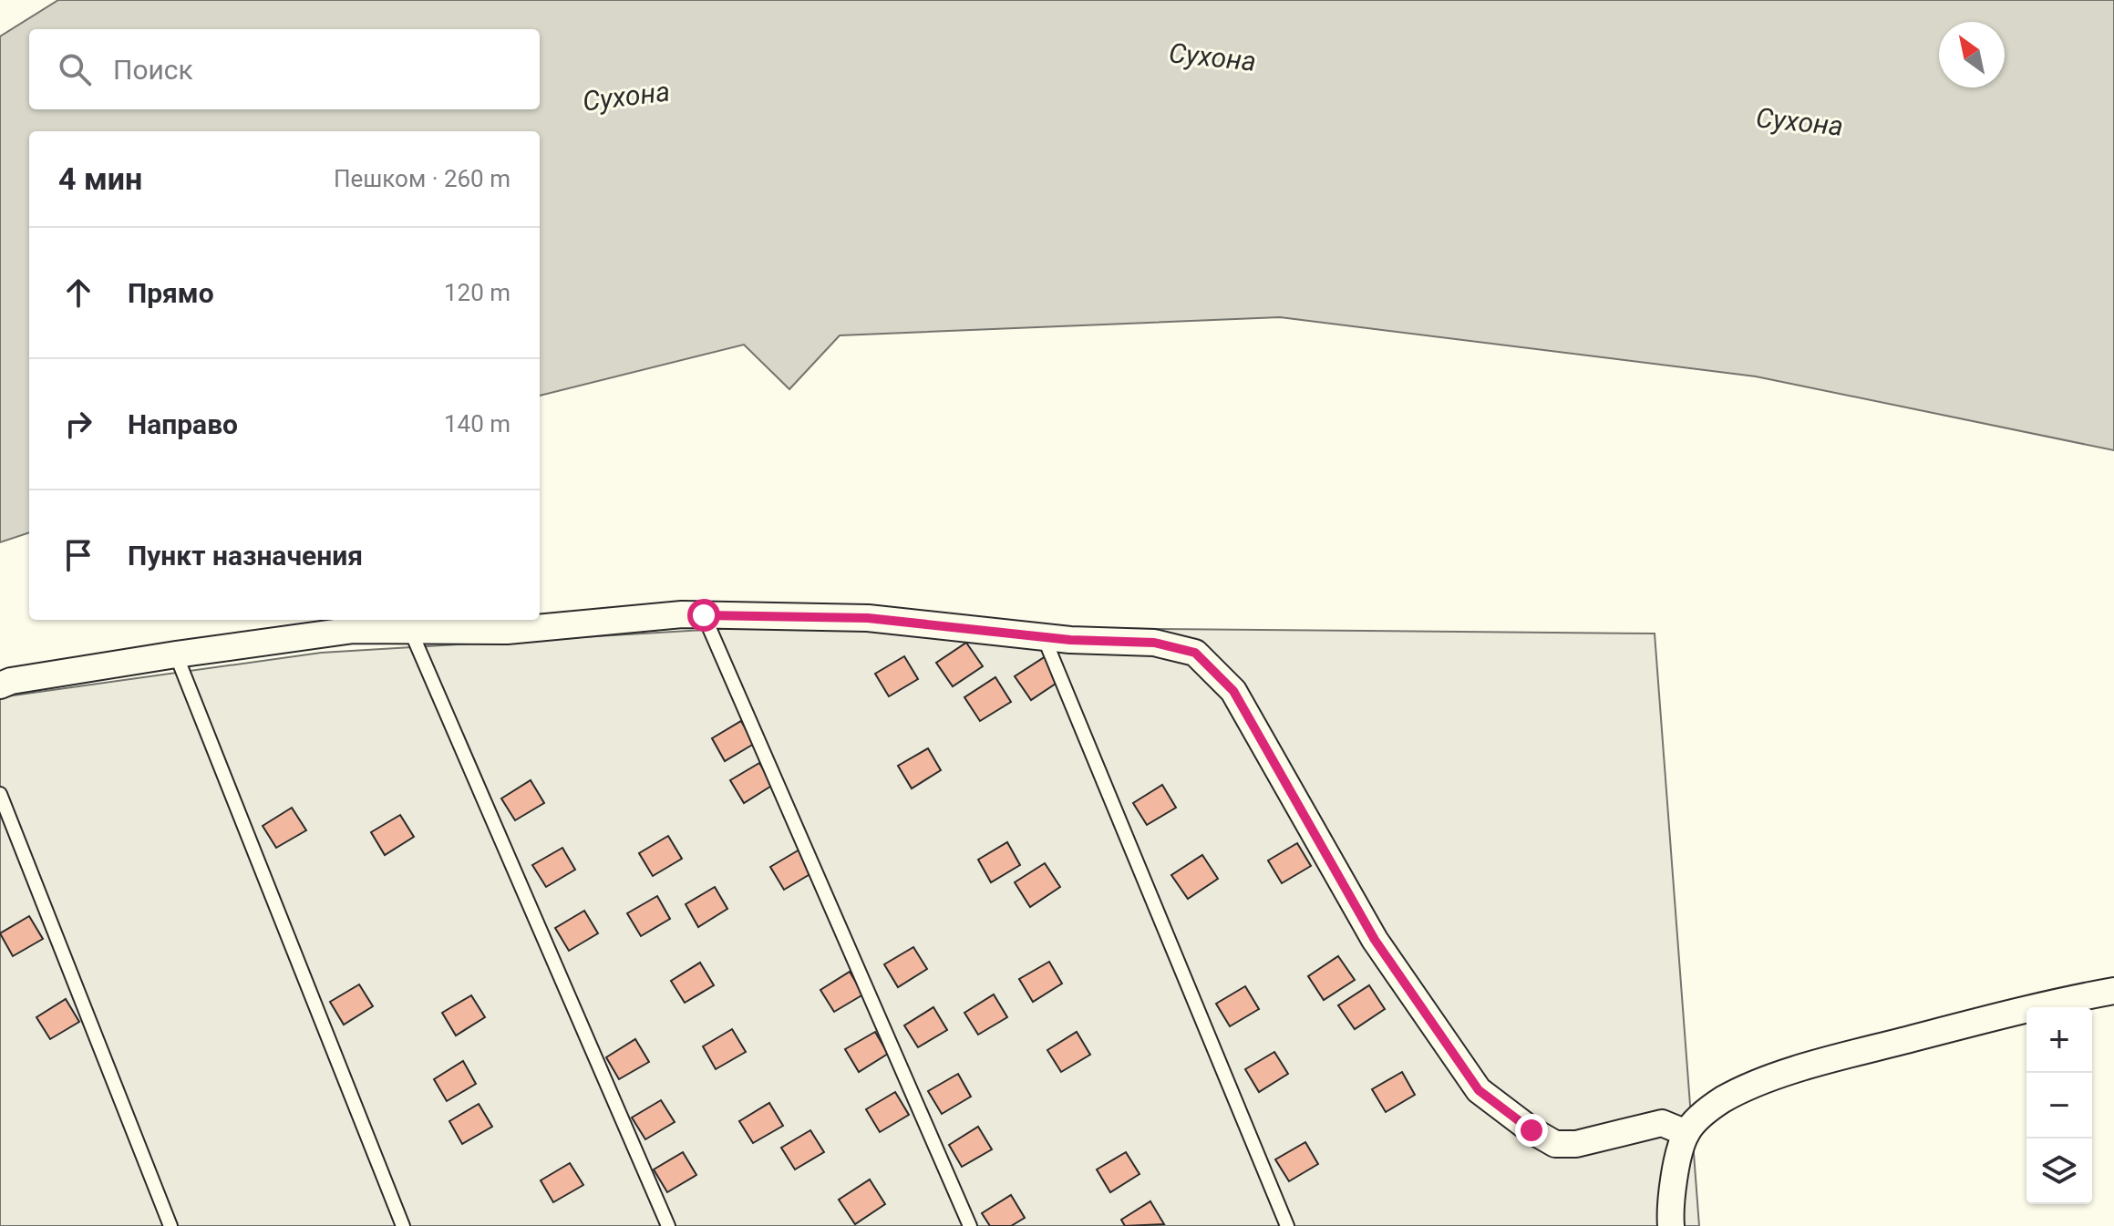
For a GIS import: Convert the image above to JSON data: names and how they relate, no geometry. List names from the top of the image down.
{
  "water": ["Сухона"],
  "north": "top left",
  "page": {
    "search": "Поиск",
    "heading": ["4 мин", "Пешком · 260 m"],
    "list": [
      ["Прямо", "120 m"],
      ["Направо", "140 m"],
      "Пункт назначения"
    ],
    "map_buttons": ["+", "−"]
  }
}
